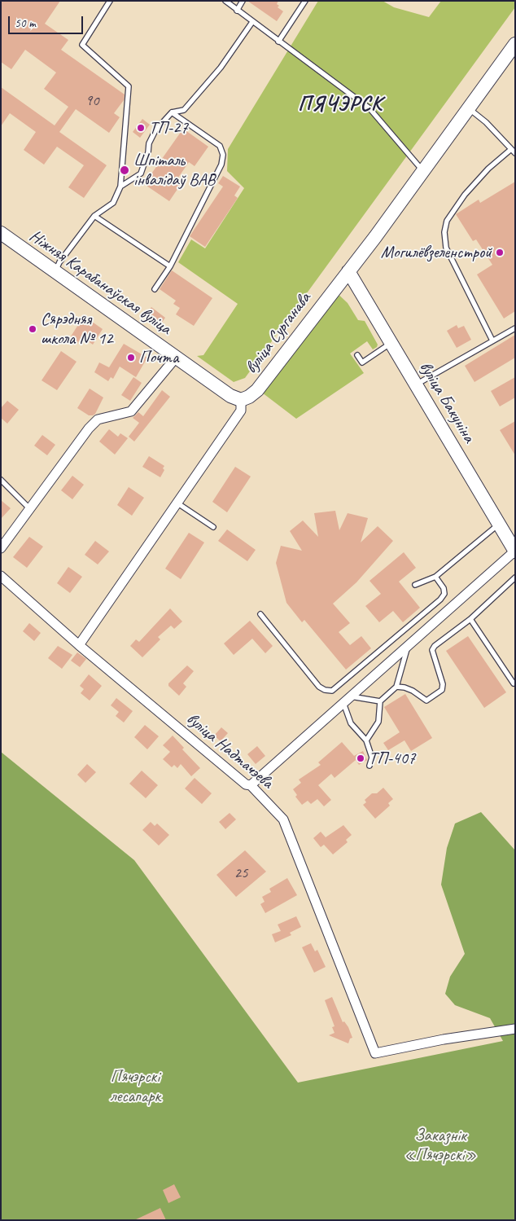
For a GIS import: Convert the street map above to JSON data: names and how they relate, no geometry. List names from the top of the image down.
{
  "streets": {
    "main road": ["Ніжняя Карабанаўская вуліца", "вуліца Сурганава", "вуліца Бакуніна"],
    "street": ["вуліца Надтачэева"]
  },
  "crossings": [
    ["Ніжняя Карабанаўская вуліца", "вуліца Сурганава"],
    ["вуліца Сурганава", "вуліца Бакуніна"]
  ],
  "districts": ["ПЯЧЭРСК"],
  "parks": ["Пячэрскі лесапарк", "Заказнік «Пячэрскі»"],
  "places": [
    "ТП-27",
    "Шпіталь інвалідаў ВАВ",
    "Могилёвзеленстрой",
    "Сярэдняя школа № 12",
    "Почта",
    "ТП-407"
  ],
  "house_numbers": ["90", "25"],
  "scale_bar": "50 m"
}
